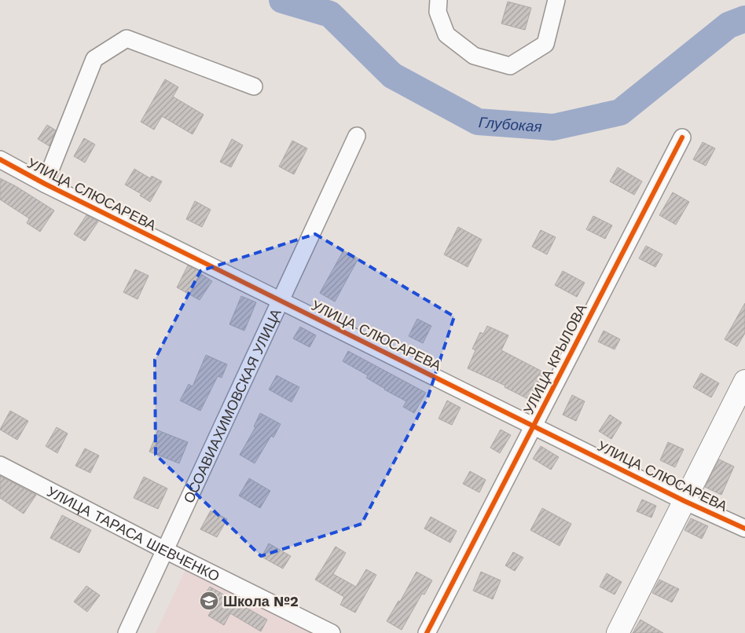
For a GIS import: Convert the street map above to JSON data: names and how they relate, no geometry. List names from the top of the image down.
{
  "streets": {
    "street": [
      "УЛИЦА СЛЮСАРЕВА",
      "УЛИЦА КРЫЛОВА",
      "ОСОАВИАХИМОВСКАЯ УЛИЦА",
      "УЛИЦА ТАРАСА ШЕВЧЕНКО"
    ]
  },
  "crossings": [
    ["УЛИЦА СЛЮСАРЕВА", "УЛИЦА КРЫЛОВА"],
    ["УЛИЦА СЛЮСАРЕВА", "ОСОАВИАХИМОВСКАЯ УЛИЦА"],
    ["ОСОАВИАХИМОВСКАЯ УЛИЦА", "УЛИЦА ТАРАСА ШЕВЧЕНКО"]
  ],
  "water": ["Глубокая"],
  "places": {
    "school or university": ["Школа №2"]
  }
}
